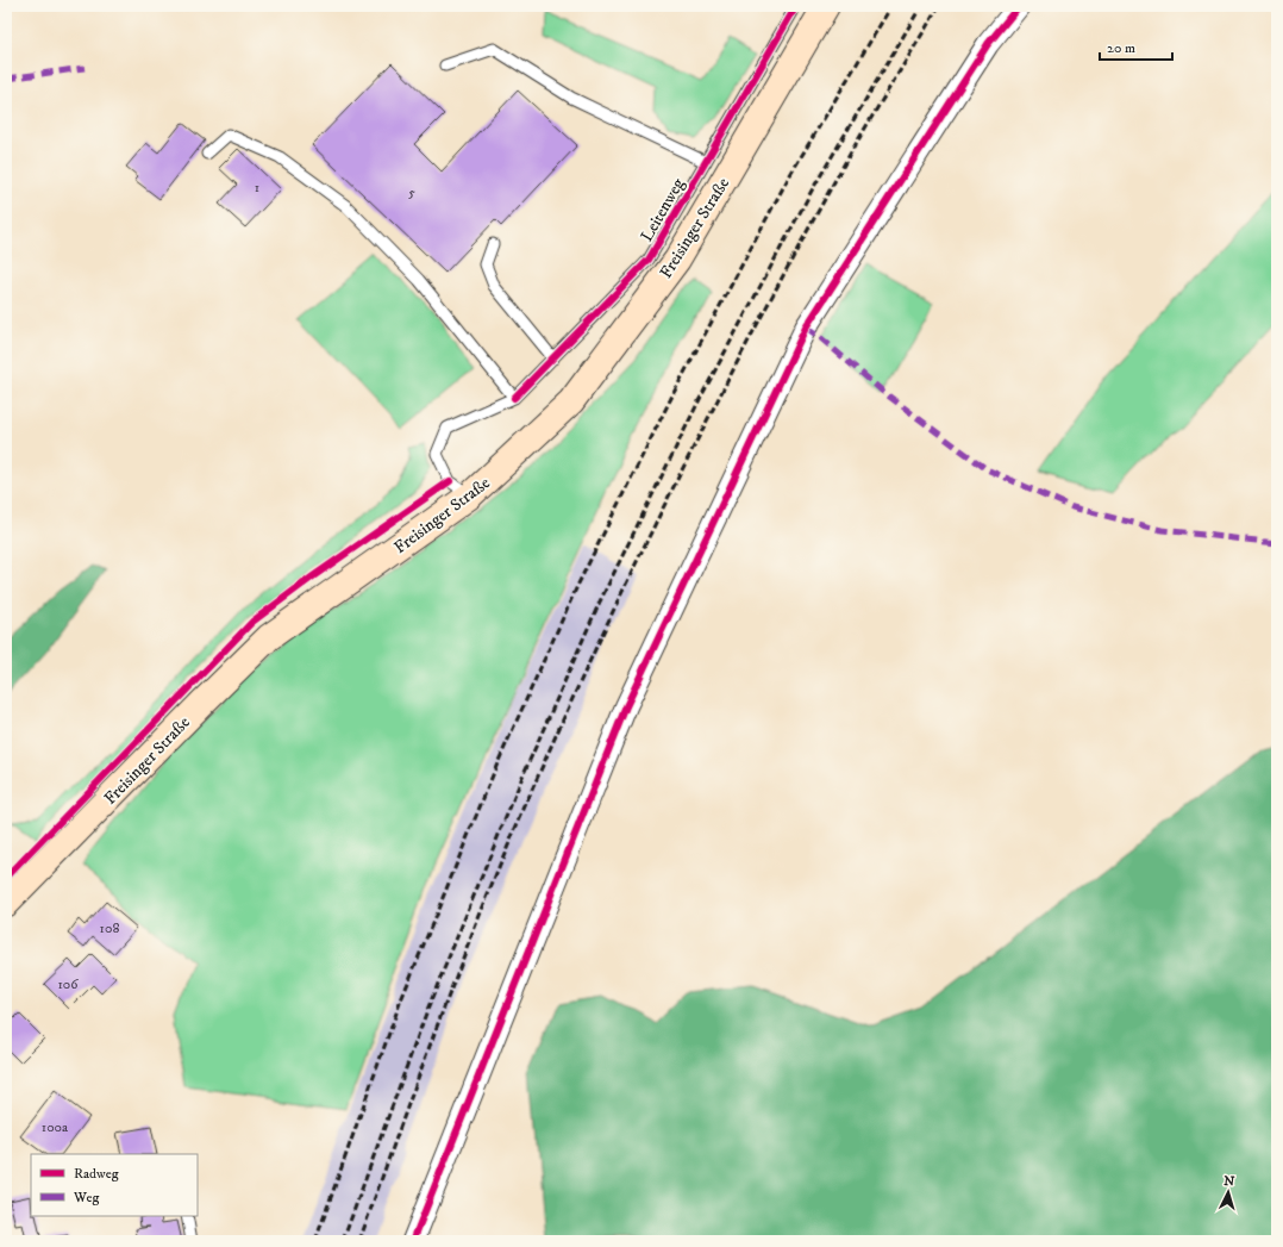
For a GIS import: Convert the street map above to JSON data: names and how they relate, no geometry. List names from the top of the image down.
{
  "streets": {
    "main road": ["Freisinger Straße"],
    "lane": ["Leitenweg"]
  },
  "crossings": [
    ["Leitenweg", "Freisinger Straße"]
  ],
  "house_numbers": [
    "1",
    "5",
    "108",
    "106",
    "100a"
  ],
  "legend": ["Radweg", "Weg"],
  "scale_bar": "20 m",
  "north": "top"
}
